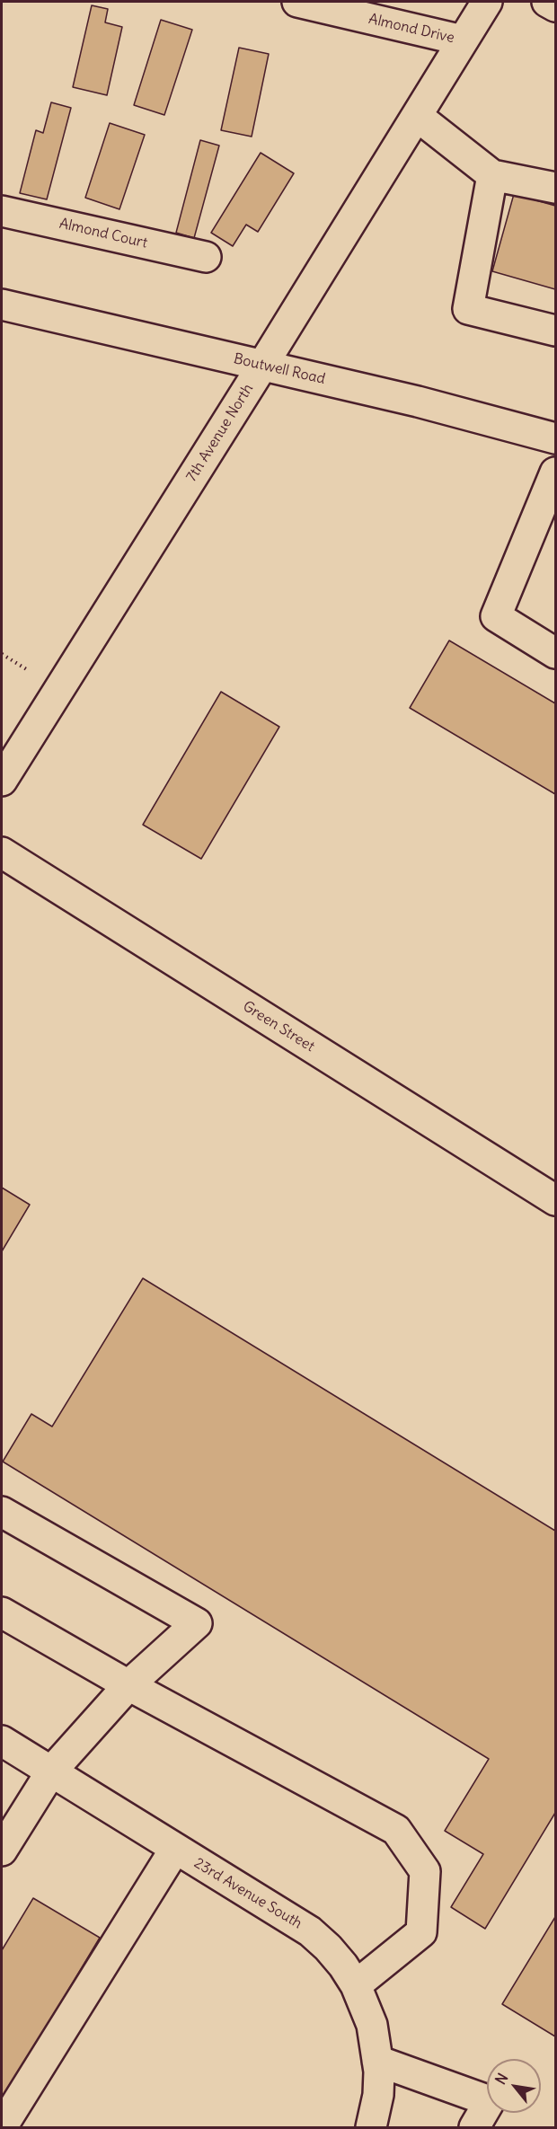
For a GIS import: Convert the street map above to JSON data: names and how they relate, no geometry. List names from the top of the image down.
{
  "streets": {
    "street": [
      "Almond Drive",
      "Almond Court",
      "Boutwell Road",
      "7th Avenue North",
      "Green Street",
      "23rd Avenue South"
    ]
  },
  "crossings": [
    ["Almond Drive", "7th Avenue North"],
    ["Boutwell Road", "7th Avenue North"]
  ],
  "north": "top left"
}
